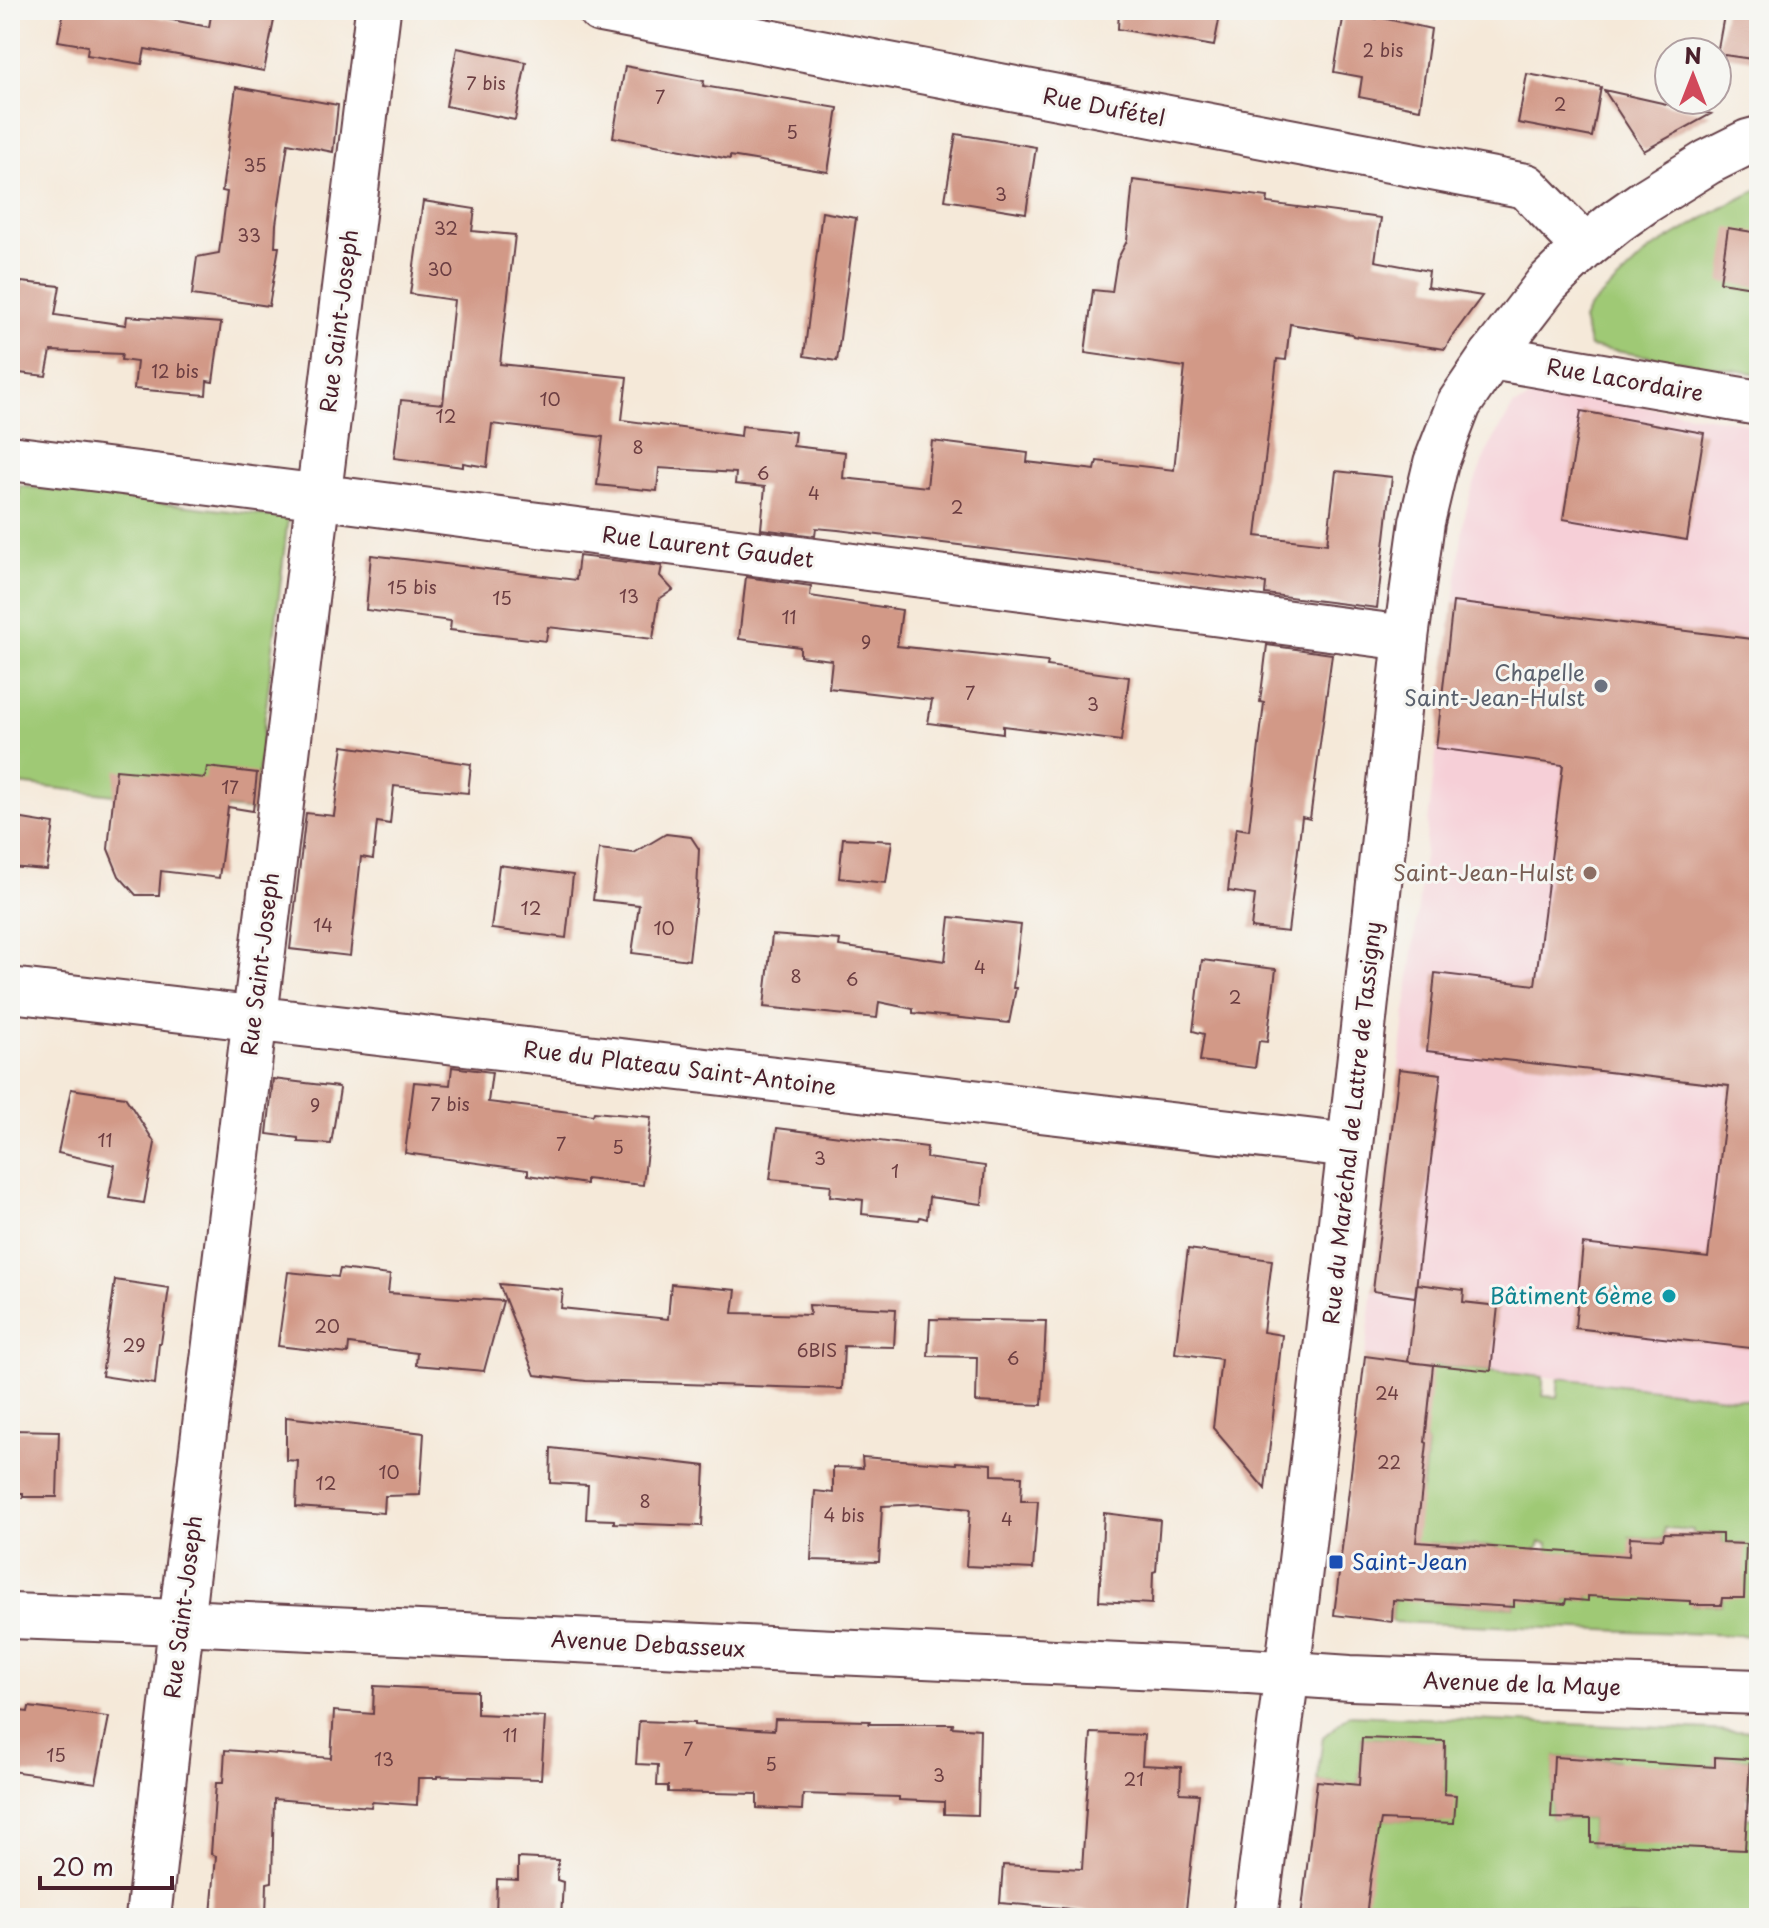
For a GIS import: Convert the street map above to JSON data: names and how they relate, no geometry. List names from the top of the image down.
{
  "streets": {
    "street": [
      "Rue Dufétel",
      "Rue Saint-Joseph",
      "Rue Lacordaire",
      "Rue Laurent Gaudet",
      "Rue du Plateau Saint-Antoine",
      "Rue du Maréchal de Lattre de Tassigny",
      "Avenue Debasseux",
      "Avenue de la Maye"
    ]
  },
  "crossings": [
    ["Rue Dufétel", "Rue du Maréchal de Lattre de Tassigny"],
    ["Rue Saint-Joseph", "Rue Laurent Gaudet"],
    ["Rue Saint-Joseph", "Rue du Plateau Saint-Antoine"],
    ["Rue Saint-Joseph", "Avenue Debasseux"],
    ["Rue Lacordaire", "Rue du Maréchal de Lattre de Tassigny"],
    ["Rue Laurent Gaudet", "Rue du Maréchal de Lattre de Tassigny"],
    ["Rue du Plateau Saint-Antoine", "Rue du Maréchal de Lattre de Tassigny"],
    ["Rue du Maréchal de Lattre de Tassigny", "Avenue Debasseux"],
    ["Rue du Maréchal de Lattre de Tassigny", "Avenue de la Maye"],
    ["Avenue Debasseux", "Avenue de la Maye"]
  ],
  "places": {
    "other": ["Chapelle Saint-Jean-Hulst", "Saint-Jean-Hulst", "Bâtiment 6ème"],
    "transit": ["Saint-Jean"]
  },
  "house_numbers": [
    "2 bis",
    "7 bis",
    "7",
    "2",
    "5",
    "35",
    "3",
    "32",
    "33",
    "30",
    "12 bis",
    "10",
    "12",
    "8",
    "6",
    "4",
    "2",
    "15 bis",
    "13",
    "15",
    "11",
    "9",
    "7",
    "3",
    "17",
    "12",
    "14",
    "10",
    "4",
    "8",
    "6",
    "2",
    "7 bis",
    "9",
    "11",
    "7",
    "5",
    "3",
    "1",
    "20",
    "29",
    "6BIS",
    "6",
    "24",
    "22",
    "10",
    "12",
    "8",
    "4 bis",
    "4",
    "11",
    "7",
    "15",
    "13",
    "5",
    "3",
    "21"
  ],
  "scale_bar": "20 m",
  "north": "top"
}
